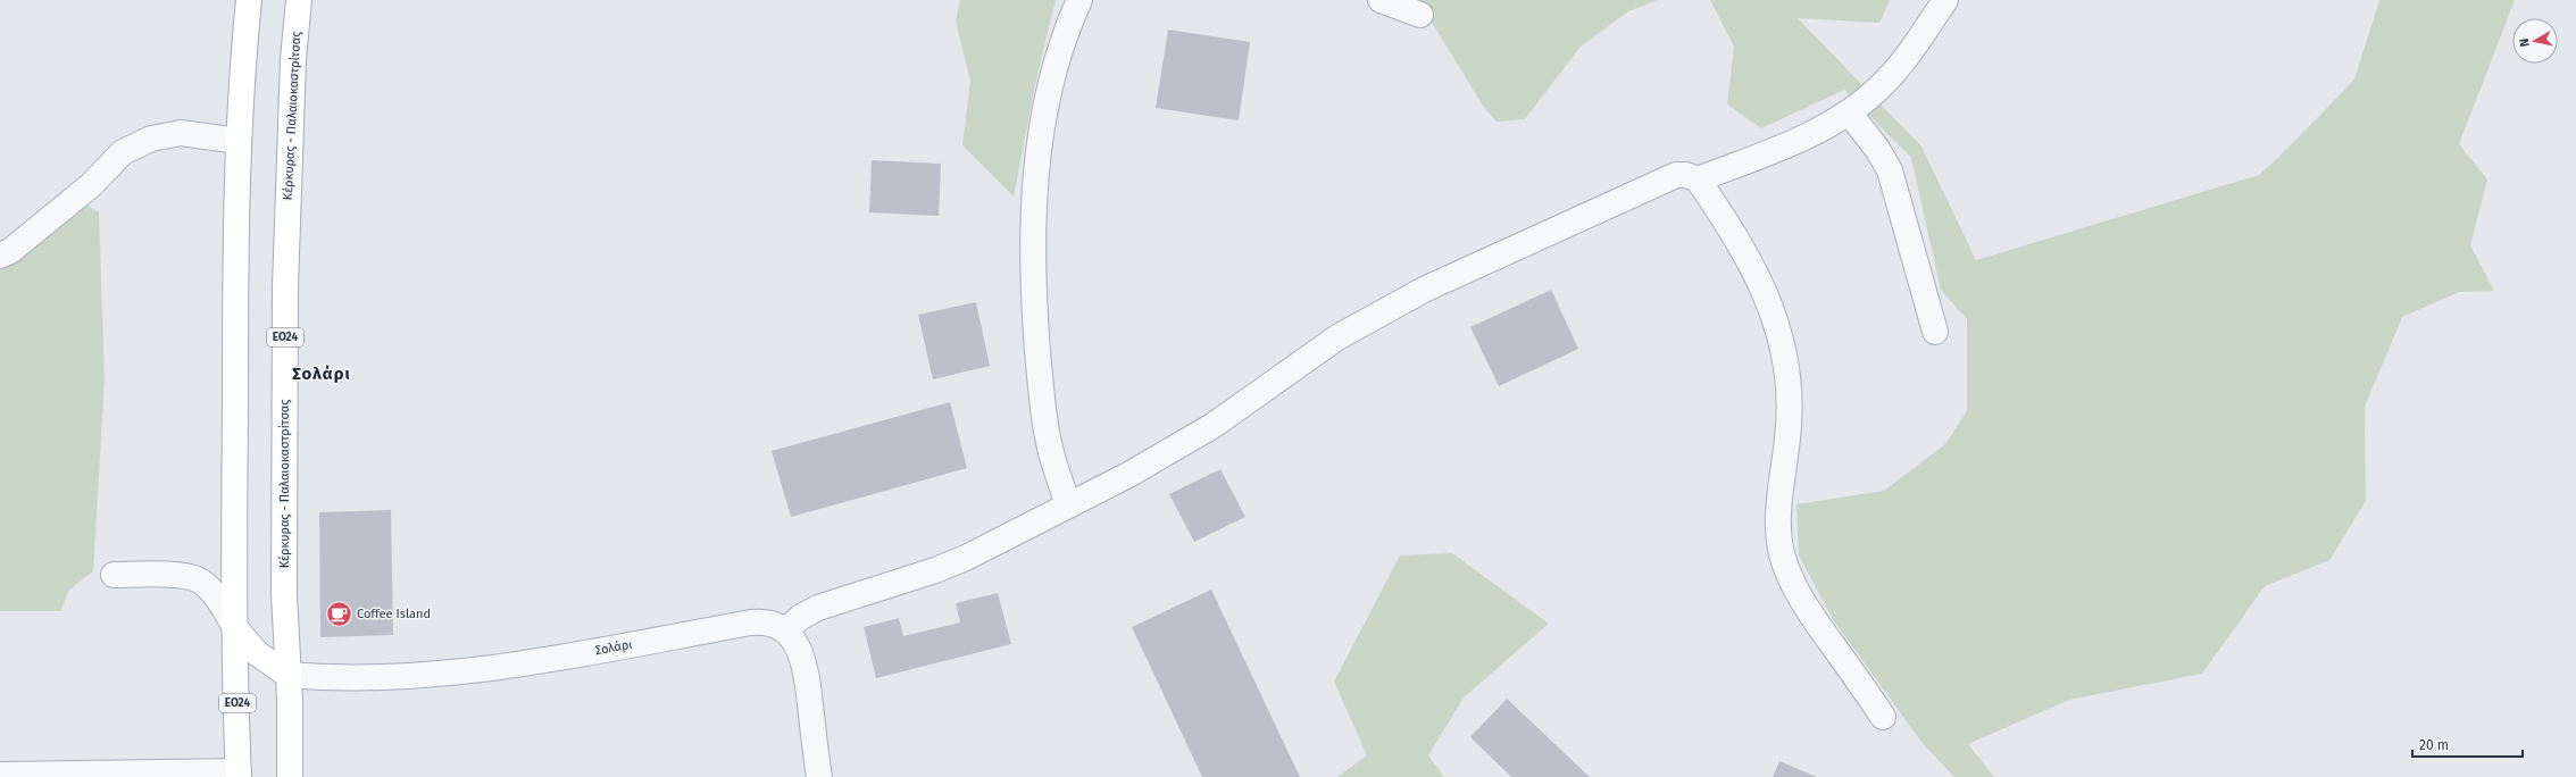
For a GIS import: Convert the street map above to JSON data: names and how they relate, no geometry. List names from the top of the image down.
{
  "streets": {
    "main road": ["Κέρκυρας - Παλαιοκαστρίτσας", "ΕΟ24"],
    "street": ["Σολάρι"]
  },
  "crossings": [
    ["Κέρκυρας - Παλαιοκαστρίτσας", "Σολάρι"]
  ],
  "districts": ["Σολάρι"],
  "places": {
    "cafe": ["Coffee Island"]
  },
  "scale_bar": "20 m",
  "north": "left"
}
